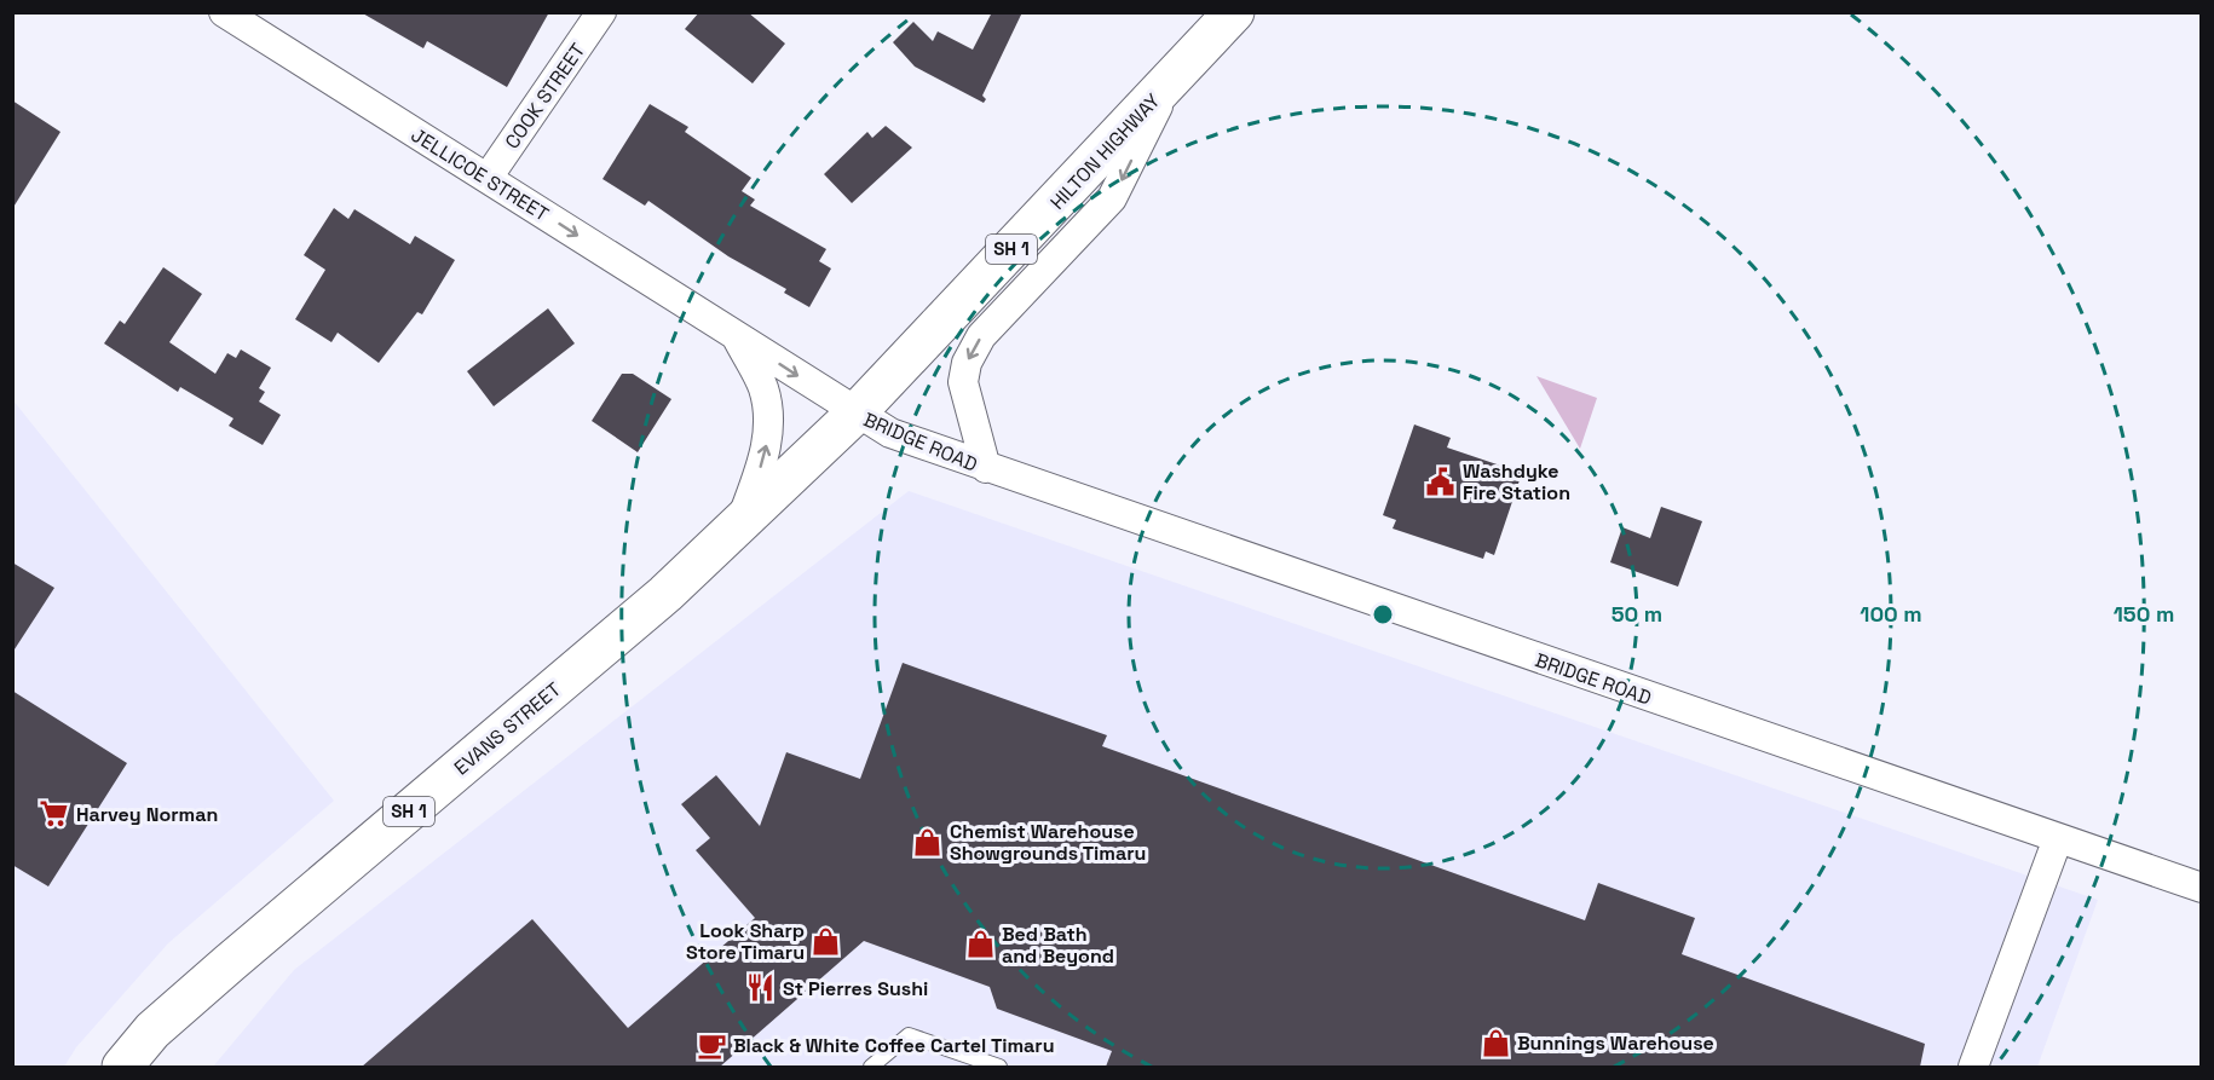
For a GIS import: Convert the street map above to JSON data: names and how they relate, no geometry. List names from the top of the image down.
{
  "streets": {
    "highway": ["HILTON HIGHWAY", "SH 1", "EVANS STREET"],
    "street": ["COOK STREET", "JELLICOE STREET", "BRIDGE ROAD"]
  },
  "crossings": [
    ["COOK STREET", "JELLICOE STREET"],
    ["HILTON HIGHWAY", "JELLICOE STREET"],
    ["HILTON HIGHWAY", "BRIDGE ROAD"],
    ["HILTON HIGHWAY", "EVANS STREET"],
    ["JELLICOE STREET", "BRIDGE ROAD"],
    ["JELLICOE STREET", "EVANS STREET"],
    ["BRIDGE ROAD", "EVANS STREET"]
  ],
  "one_way": ["JELLICOE STREET"],
  "places": {
    "public building": ["Washdyke Fire Station"],
    "supermarket": ["Harvey Norman"],
    "shop": [
      "Chemist Warehouse Showgrounds Timaru",
      "Look Sharp Store Timaru",
      "Bed Bath and Beyond",
      "Bunnings Warehouse"
    ],
    "restaurant": ["St Pierres Sushi"],
    "cafe": ["Black & White Coffee Cartel Timaru"]
  },
  "rings": ["50 m", "100 m", "150 m"]
}
